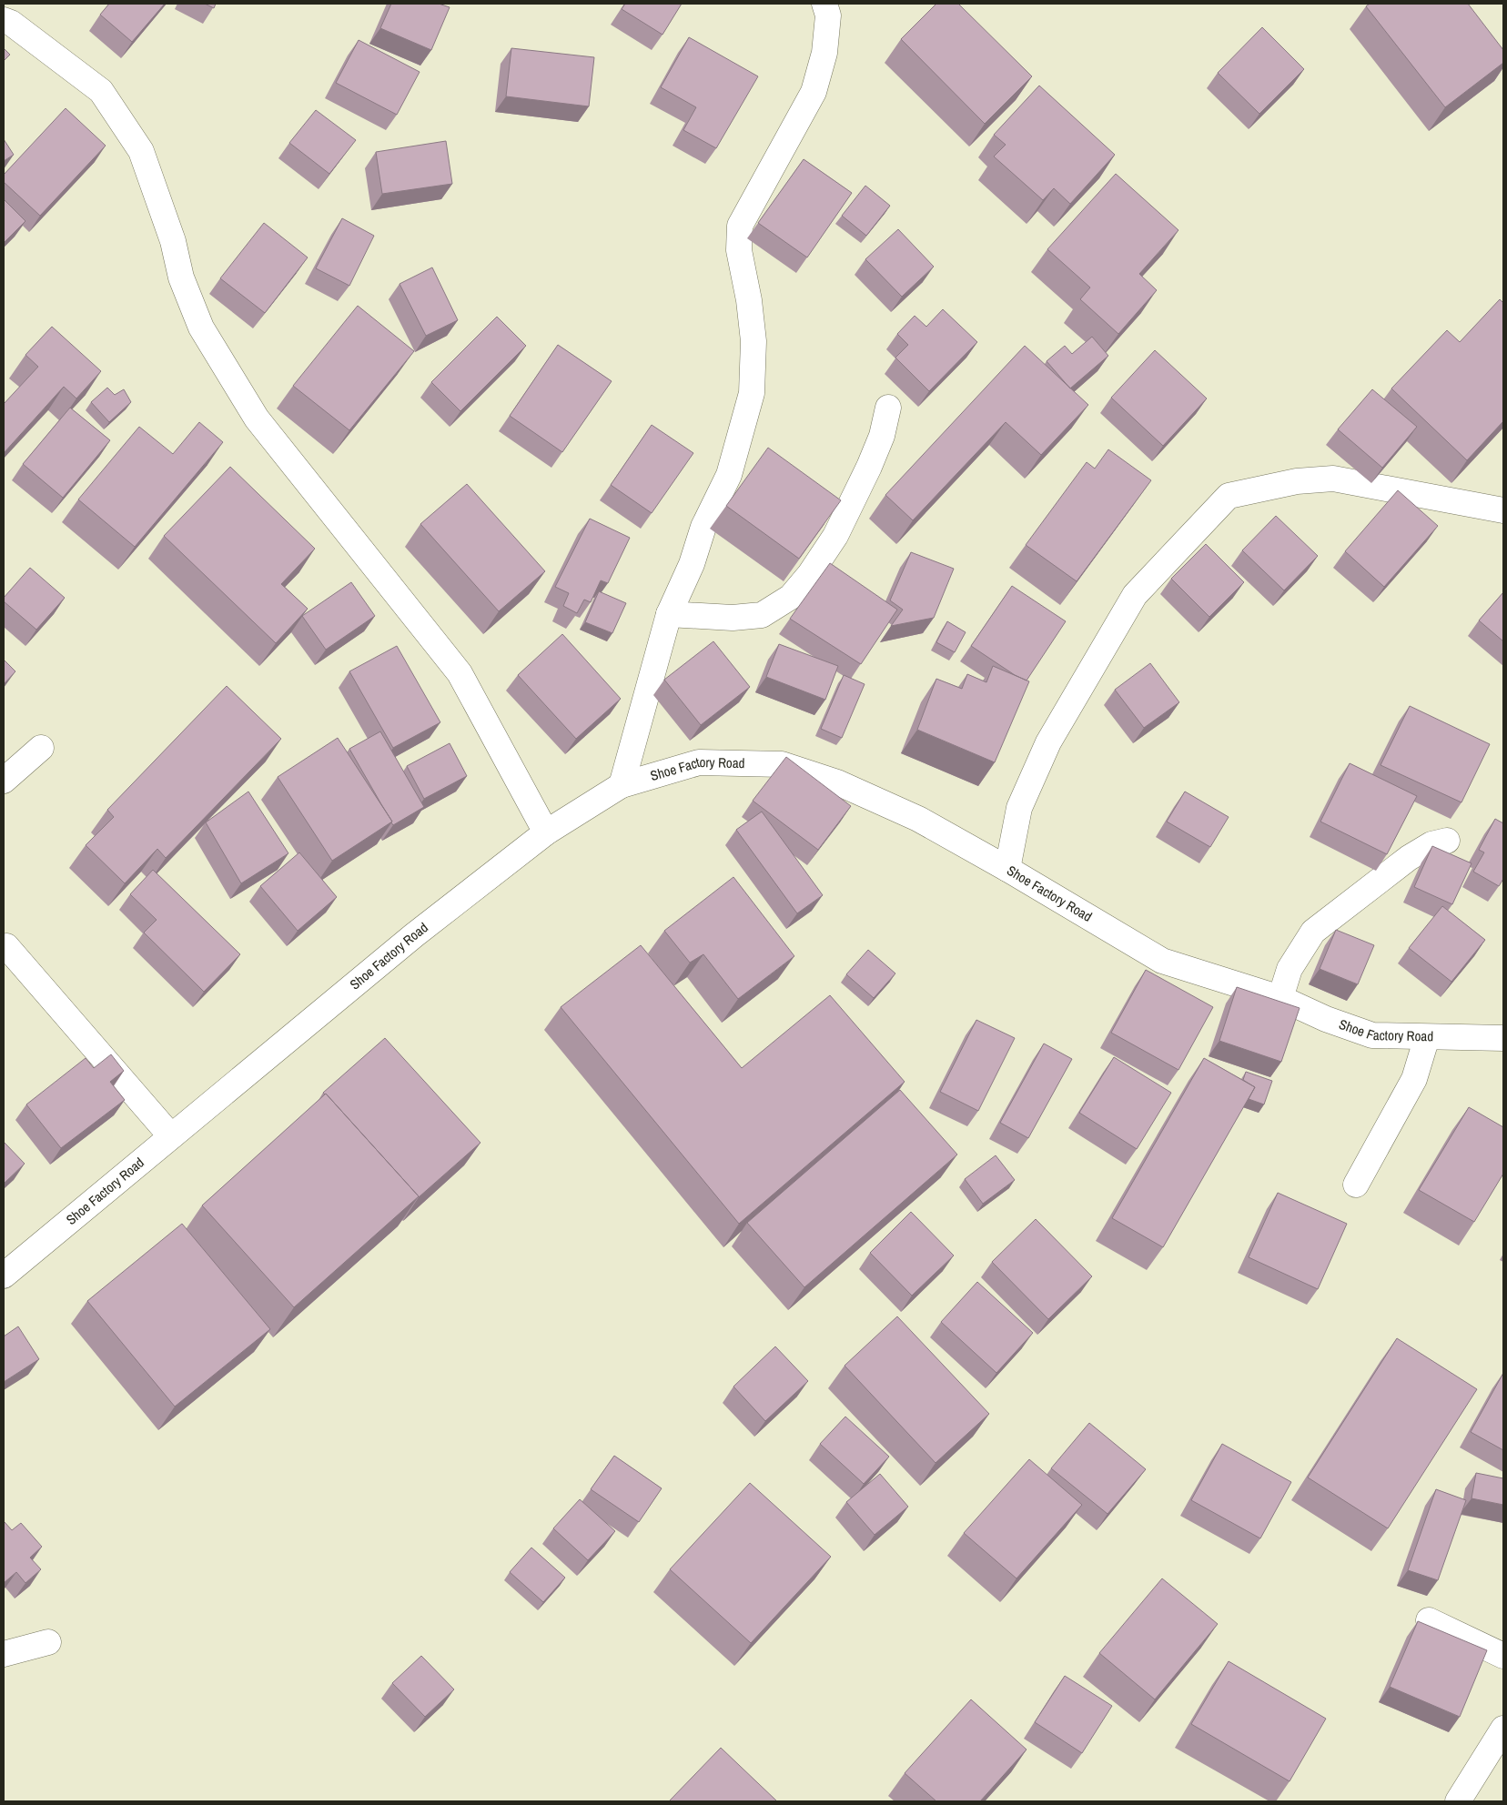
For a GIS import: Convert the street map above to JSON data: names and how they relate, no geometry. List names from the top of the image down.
{
  "streets": {
    "street": ["Shoe Factory Road"]
  }
}
